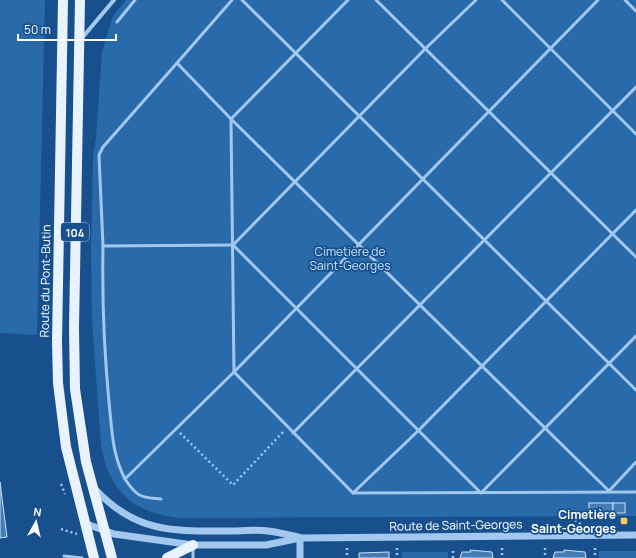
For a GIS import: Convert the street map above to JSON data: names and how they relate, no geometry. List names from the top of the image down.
{
  "streets": {
    "main road": ["104", "Route du Pont-Butin"],
    "street": ["Route de Saint-Georges"]
  },
  "crossings": [
    ["104", "Route de Saint-Georges"],
    ["Route du Pont-Butin", "Route de Saint-Georges"]
  ],
  "parks": ["Cimetière de Saint-Georges"],
  "places": {
    "transit": ["Cimetière Saint-Georges"]
  },
  "scale_bar": "50 m",
  "north": "top"
}
